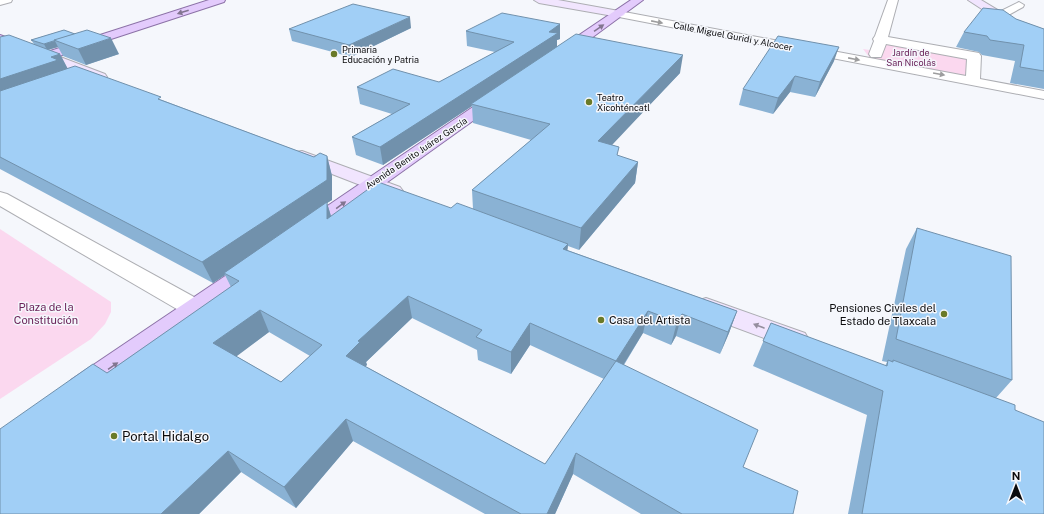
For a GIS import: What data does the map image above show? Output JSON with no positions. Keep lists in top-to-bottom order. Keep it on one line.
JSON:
{"streets":{"main road":["Avenida Benito Juárez García"],"street":["Calle Miguel Guridi y Alcocer"]},"one_way":["Calle Miguel Guridi y Alcocer","Avenida Benito Juárez García"],"parks":["Jardín de San Nicolás","Plaza de la Constitución"],"places":["Primaria Educación y Patria","Teatro Xicohténcatl","Pensiones Civiles del Estado de Tlaxcala","Casa del Artista","Portal Hidalgo"],"north":"top"}
